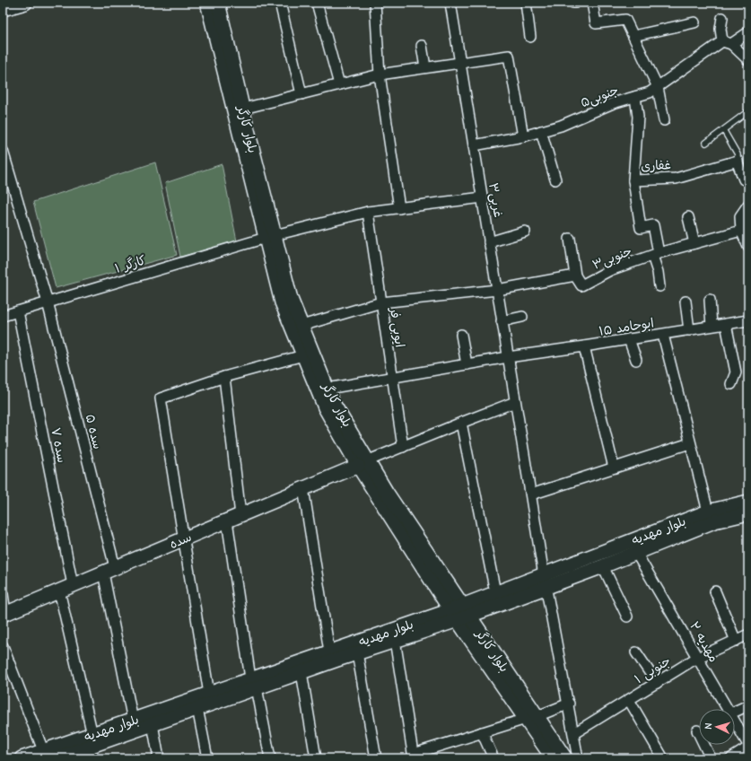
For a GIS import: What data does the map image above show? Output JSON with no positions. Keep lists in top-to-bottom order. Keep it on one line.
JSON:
{"streets":{"main road":["بلوار کارگر","بلوار مهدیه","سده"],"street":["جنوبی۵","غفاری","غربی۳","جنوبی۳","کارگر ۱","ابوحامد ۱۵","ایوبی فر","سده ۵","سده ۷","مهدیه ۲","۱ جنوبی"]},"crossings":[["جنوبی۵","غفاری"],["جنوبی۵","غربی۳"],["بلوار کارگر","کارگر ۱"],["بلوار کارگر","ابوحامد ۱۵"],["بلوار کارگر","بلوار مهدیه"],["بلوار کارگر","سده"],["غربی۳","کارگر ۱"],["غربی۳","ابوحامد ۱۵"],["غربی۳","بلوار مهدیه"],["غربی۳","۱ جنوبی"],["کارگر ۱","ایوبی فر"],["کارگر ۱","سده ۵"],["کارگر ۱","سده ۷"],["ابوحامد ۱۵","ایوبی فر"],["سده ۵","بلوار مهدیه"],["سده ۵","سده"],["سده ۷","سده"],["بلوار مهدیه","مهدیه ۲"],["مهدیه ۲","۱ جنوبی"]],"north":"left"}
